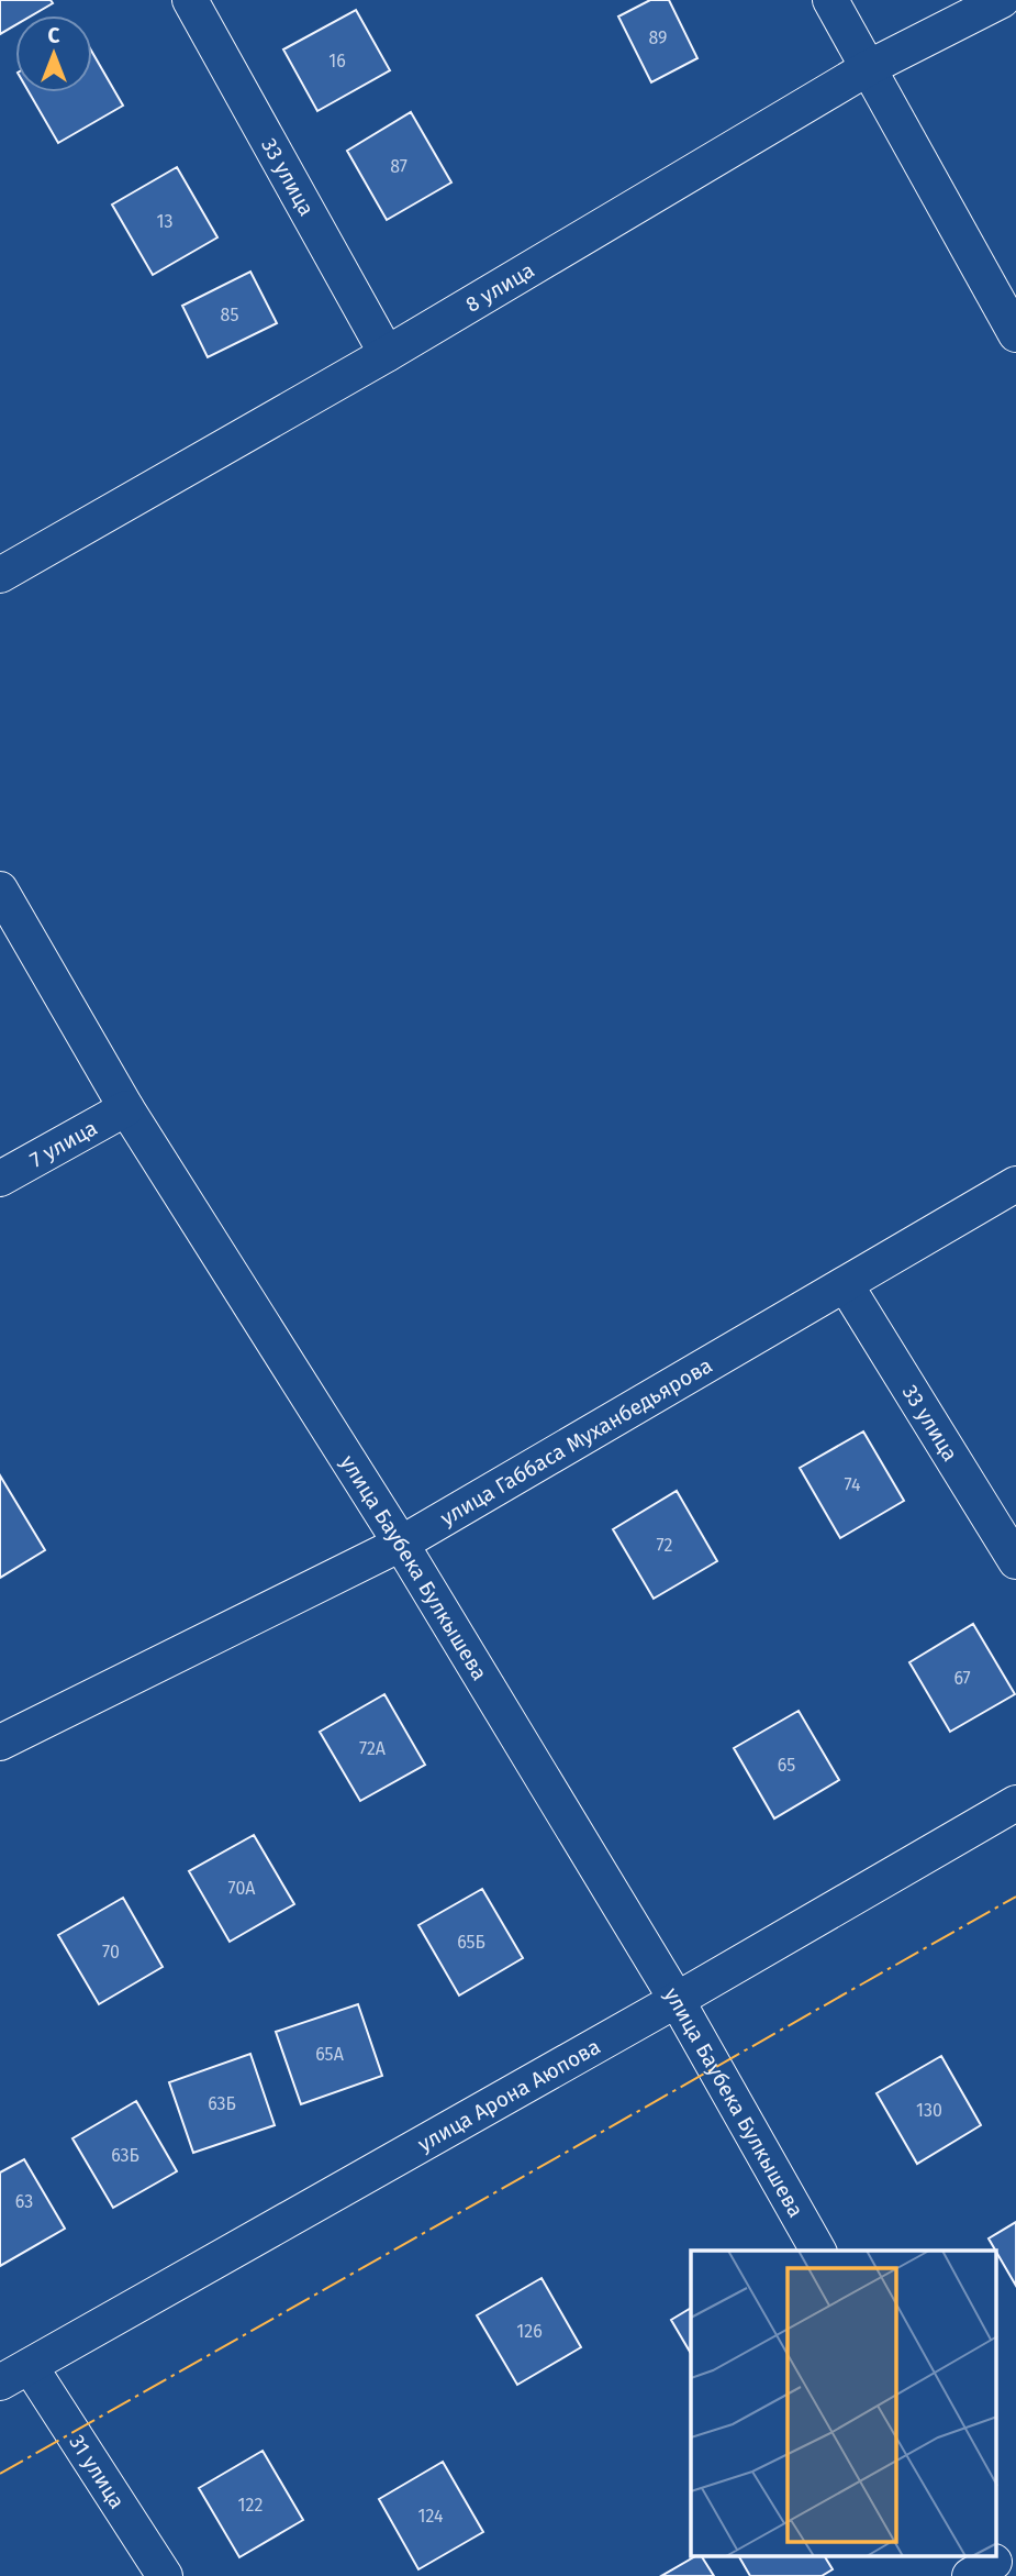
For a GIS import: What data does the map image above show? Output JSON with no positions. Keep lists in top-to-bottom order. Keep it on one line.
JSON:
{"streets":{"street":["33 улица","8 улица","7 улица","улица Габбаса Муханбедьярова","улица Баубека Булкышева","улица Арона Аюпова","31 улица"]},"crossings":[["33 улица","8 улица"],["33 улица","улица Габбаса Муханбедьярова"],["7 улица","улица Баубека Булкышева"],["улица Габбаса Муханбедьярова","улица Баубека Булкышева"],["улица Баубека Булкышева","улица Арона Аюпова"],["улица Арона Аюпова","31 улица"]],"house_numbers":["89","16","87","13","85","74","72","67","72А","65","70А","65Б","70","65А","63Б","130","63Б","63","126","122","124"],"north":"top"}
